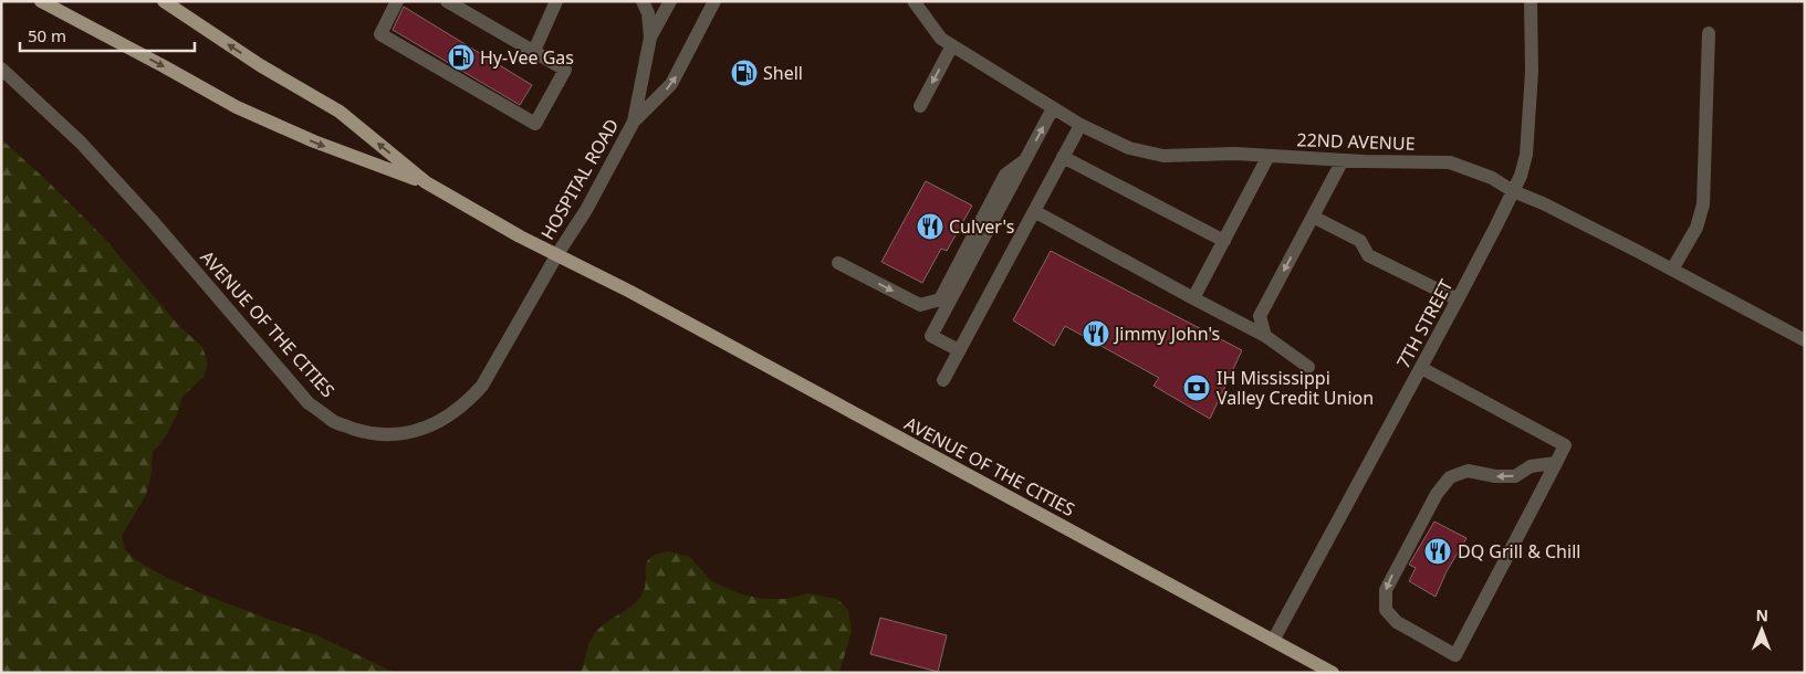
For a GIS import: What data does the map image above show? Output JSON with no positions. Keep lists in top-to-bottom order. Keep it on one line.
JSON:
{"streets":{"main road":["AVENUE OF THE CITIES"],"street":["22ND AVENUE","HOSPITAL ROAD","7TH STREET"]},"crossings":[["22ND AVENUE","7TH STREET"],["HOSPITAL ROAD","AVENUE OF THE CITIES"],["AVENUE OF THE CITIES","7TH STREET"]],"places":{"fuel station":["Hy-Vee Gas","Shell"],"restaurant":["Culver's","Jimmy John's","DQ Grill & Chill"],"bank":["IH Mississippi Valley Credit Union"]},"scale_bar":"50 m","north":"top"}
